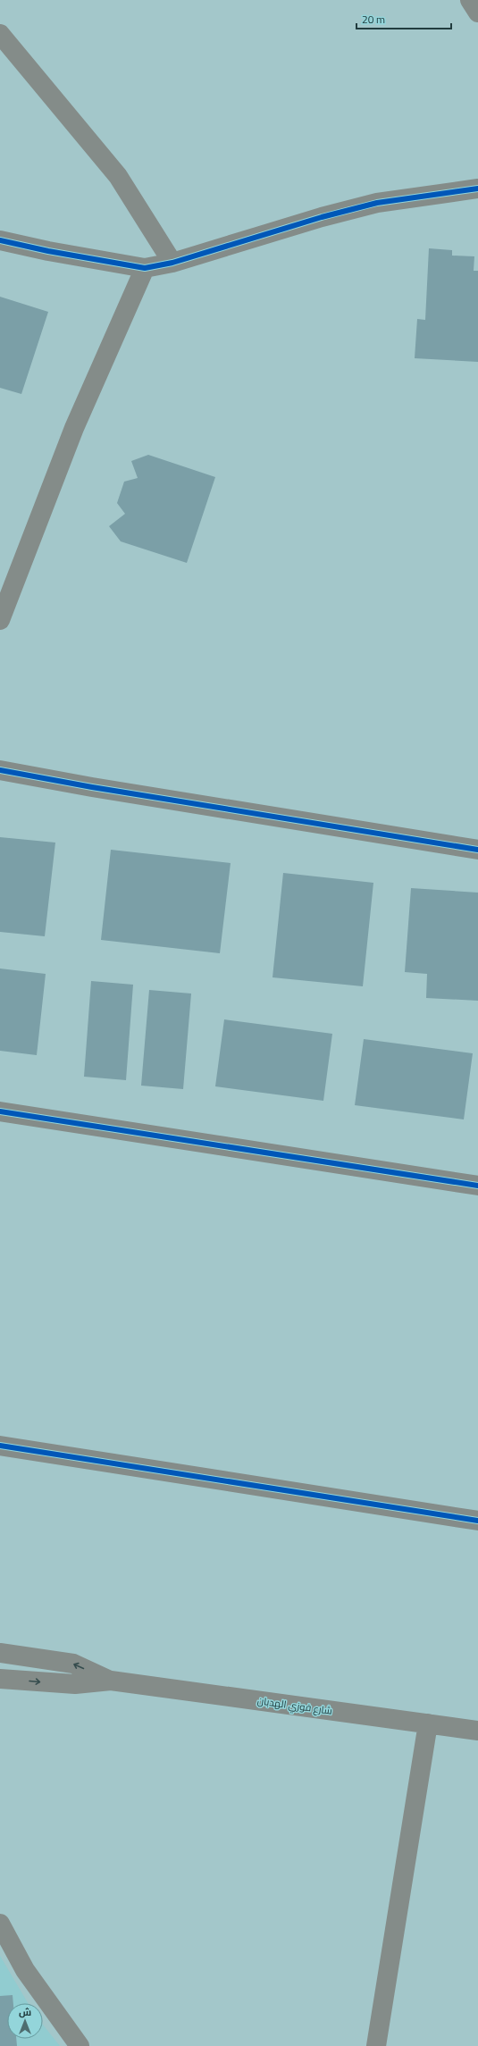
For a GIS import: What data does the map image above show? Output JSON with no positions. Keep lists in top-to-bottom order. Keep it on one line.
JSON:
{"streets":{"street":["شارع فوزي الهدبان"]},"scale_bar":"20 m","north":"top"}
